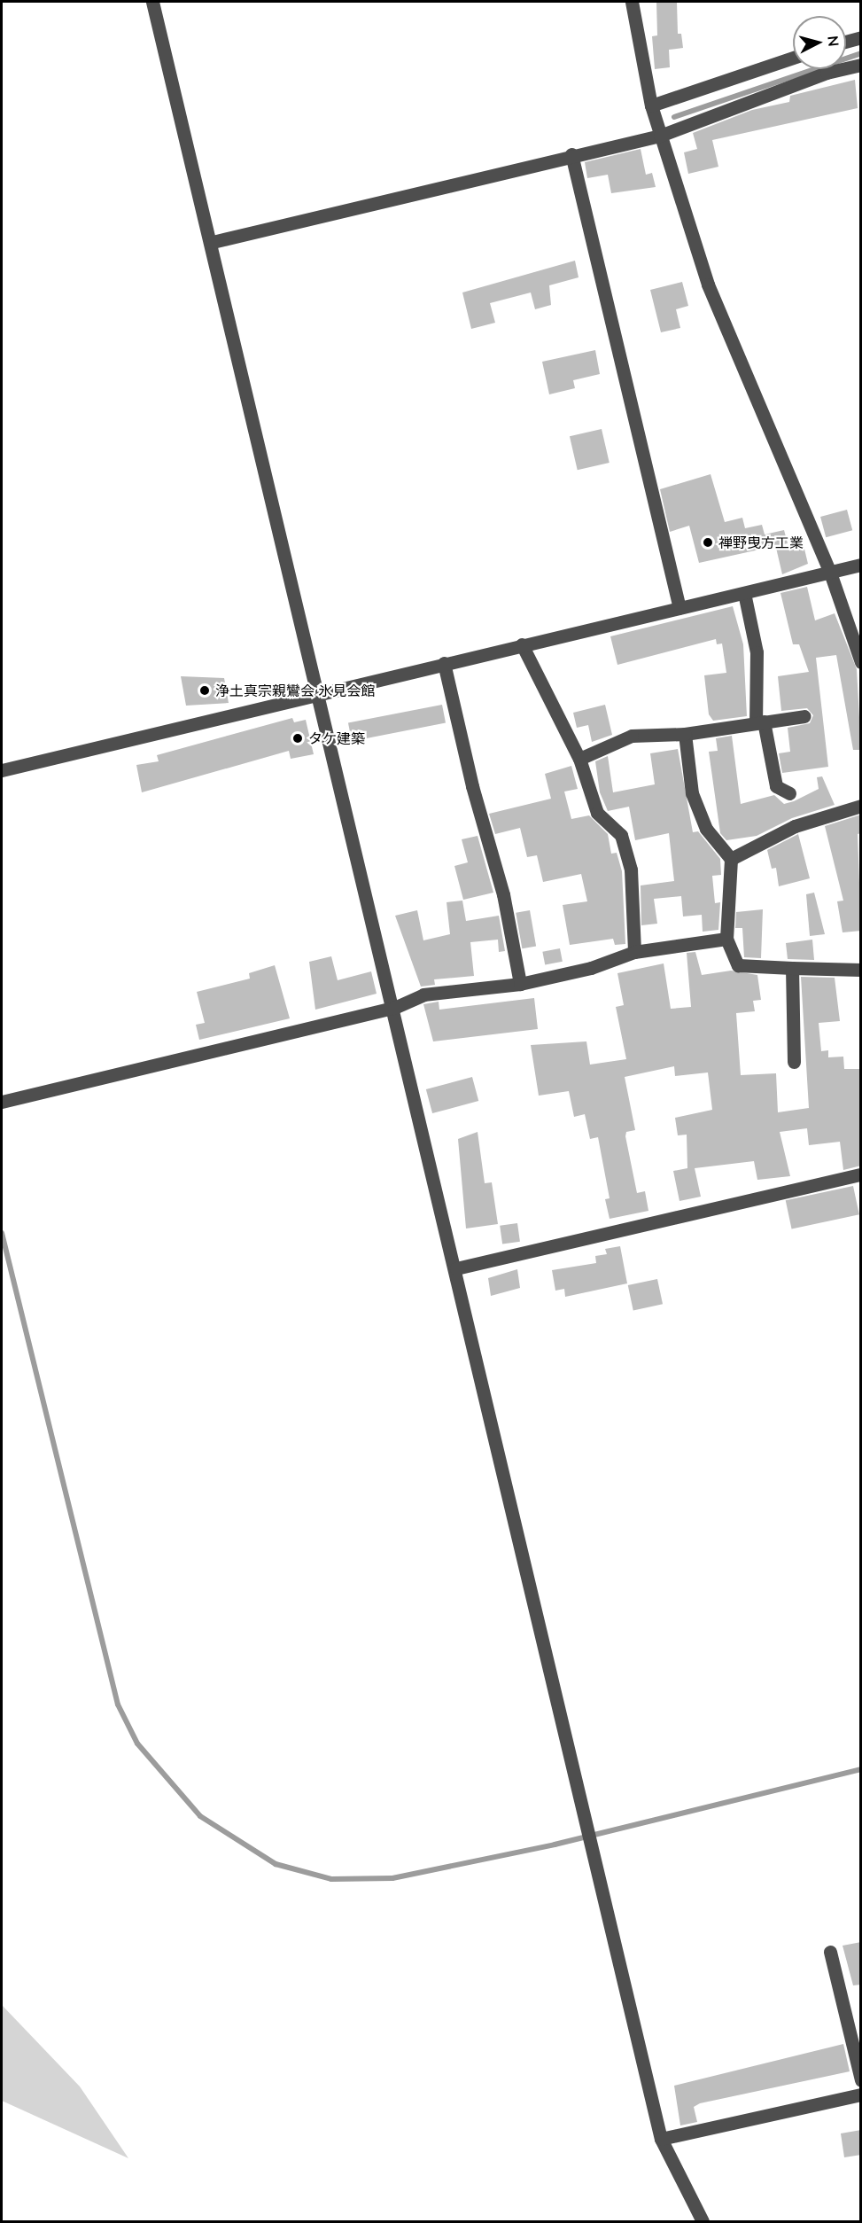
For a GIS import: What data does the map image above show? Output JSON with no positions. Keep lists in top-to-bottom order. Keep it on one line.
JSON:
{"places":["禅野曳方工業","浄土真宗親鸞会 氷見会館","タケ建築"],"north":"right"}
